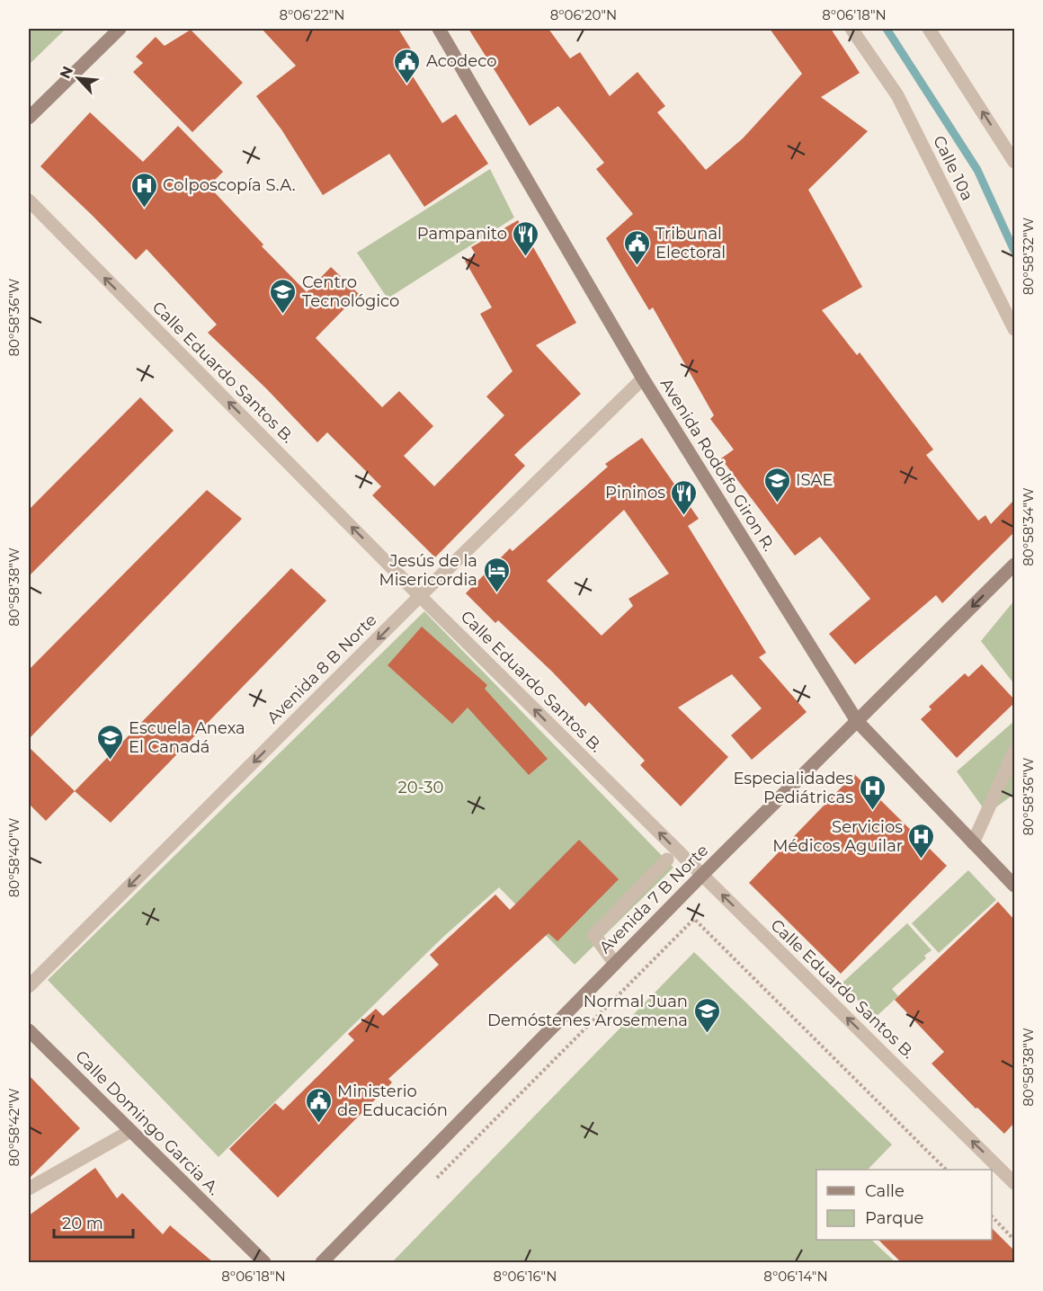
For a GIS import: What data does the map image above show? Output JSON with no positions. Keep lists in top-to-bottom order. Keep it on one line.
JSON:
{"streets":{"main road":["Avenida Rodolfo Giron R.","Avenida 7 B Norte","Calle Domingo Garcia A."],"street":["Calle 10a","Calle Eduardo Santos B.","Avenida 8 B Norte"]},"crossings":[["Calle Eduardo Santos B.","Avenida 8 B Norte"],["Calle Eduardo Santos B.","Avenida 7 B Norte"],["Avenida Rodolfo Giron R.","Avenida 8 B Norte"],["Avenida Rodolfo Giron R.","Avenida 7 B Norte"]],"one_way":["Calle Eduardo Santos B.","Avenida 8 B Norte"],"parks":["20-30"],"places":{"public building":["Acodeco","Tribunal Electoral","Ministerio de Educación"],"hospital":["Colposcopía S.A.","Especialidades Pediátricas","Servicios Médicos Aguilar"],"restaurant":["Pampanito","Pininos"],"school or university":["Centro Tecnológico","ISAE","Escuela Anexa El Canadá","Normal Juan Demóstenes Arosemena"],"hotel":["Jesús de la Misericordia"]},"legend":["Calle","Parque"],"scale_bar":"20 m","north":"top left","coordinates":["8°06'22\"N","8°06'20\"N","8°06'18\"N","80°58'32\"W","80°58'36\"W","80°58'34\"W","80°58'38\"W","80°58'40\"W","80°58'42\"W","8°06'16\"N","8°06'14\"N"]}
